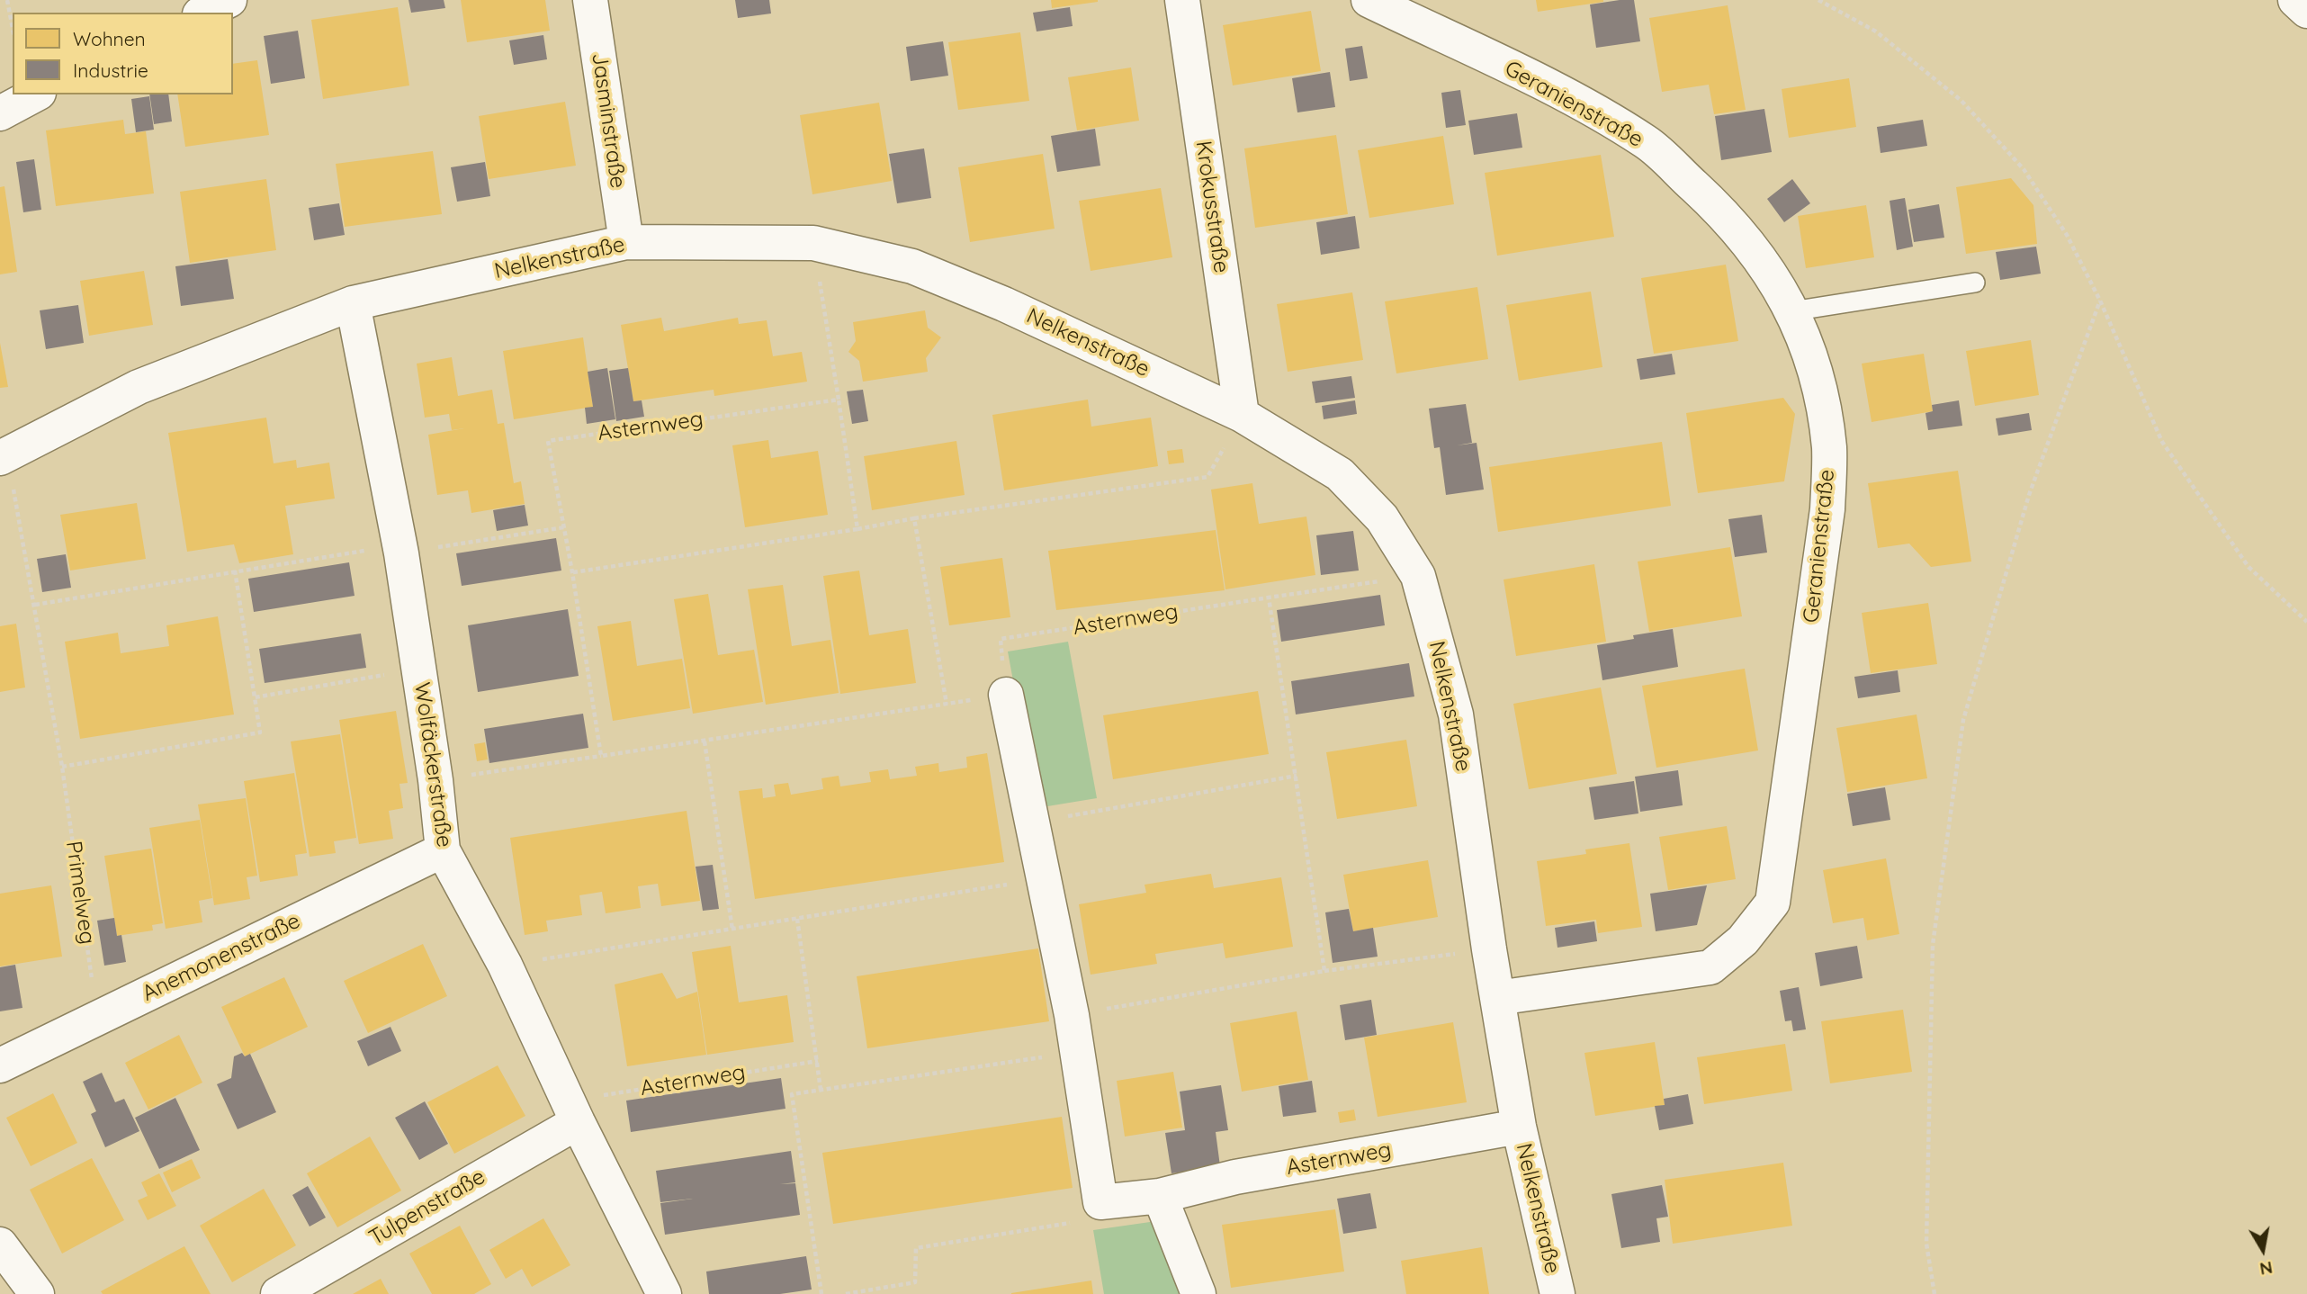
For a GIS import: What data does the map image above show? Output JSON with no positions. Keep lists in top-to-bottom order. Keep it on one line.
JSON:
{"streets":{"street":["Geranienstraße","Jasminstraße","Krokusstraße","Nelkenstraße","Asternweg","Wolfäckerstraße","Anemonenstraße","Tulpenstraße"],"path":["Primelweg"]},"crossings":[["Geranienstraße","Nelkenstraße"],["Jasminstraße","Nelkenstraße"],["Krokusstraße","Nelkenstraße"],["Nelkenstraße","Asternweg"],["Nelkenstraße","Wolfäckerstraße"],["Nelkenstraße","Primelweg"],["Asternweg","Wolfäckerstraße"],["Asternweg","Tulpenstraße"],["Wolfäckerstraße","Anemonenstraße"],["Wolfäckerstraße","Tulpenstraße"],["Primelweg","Anemonenstraße"]],"legend":["Wohnen","Industrie"],"north":"bottom"}
